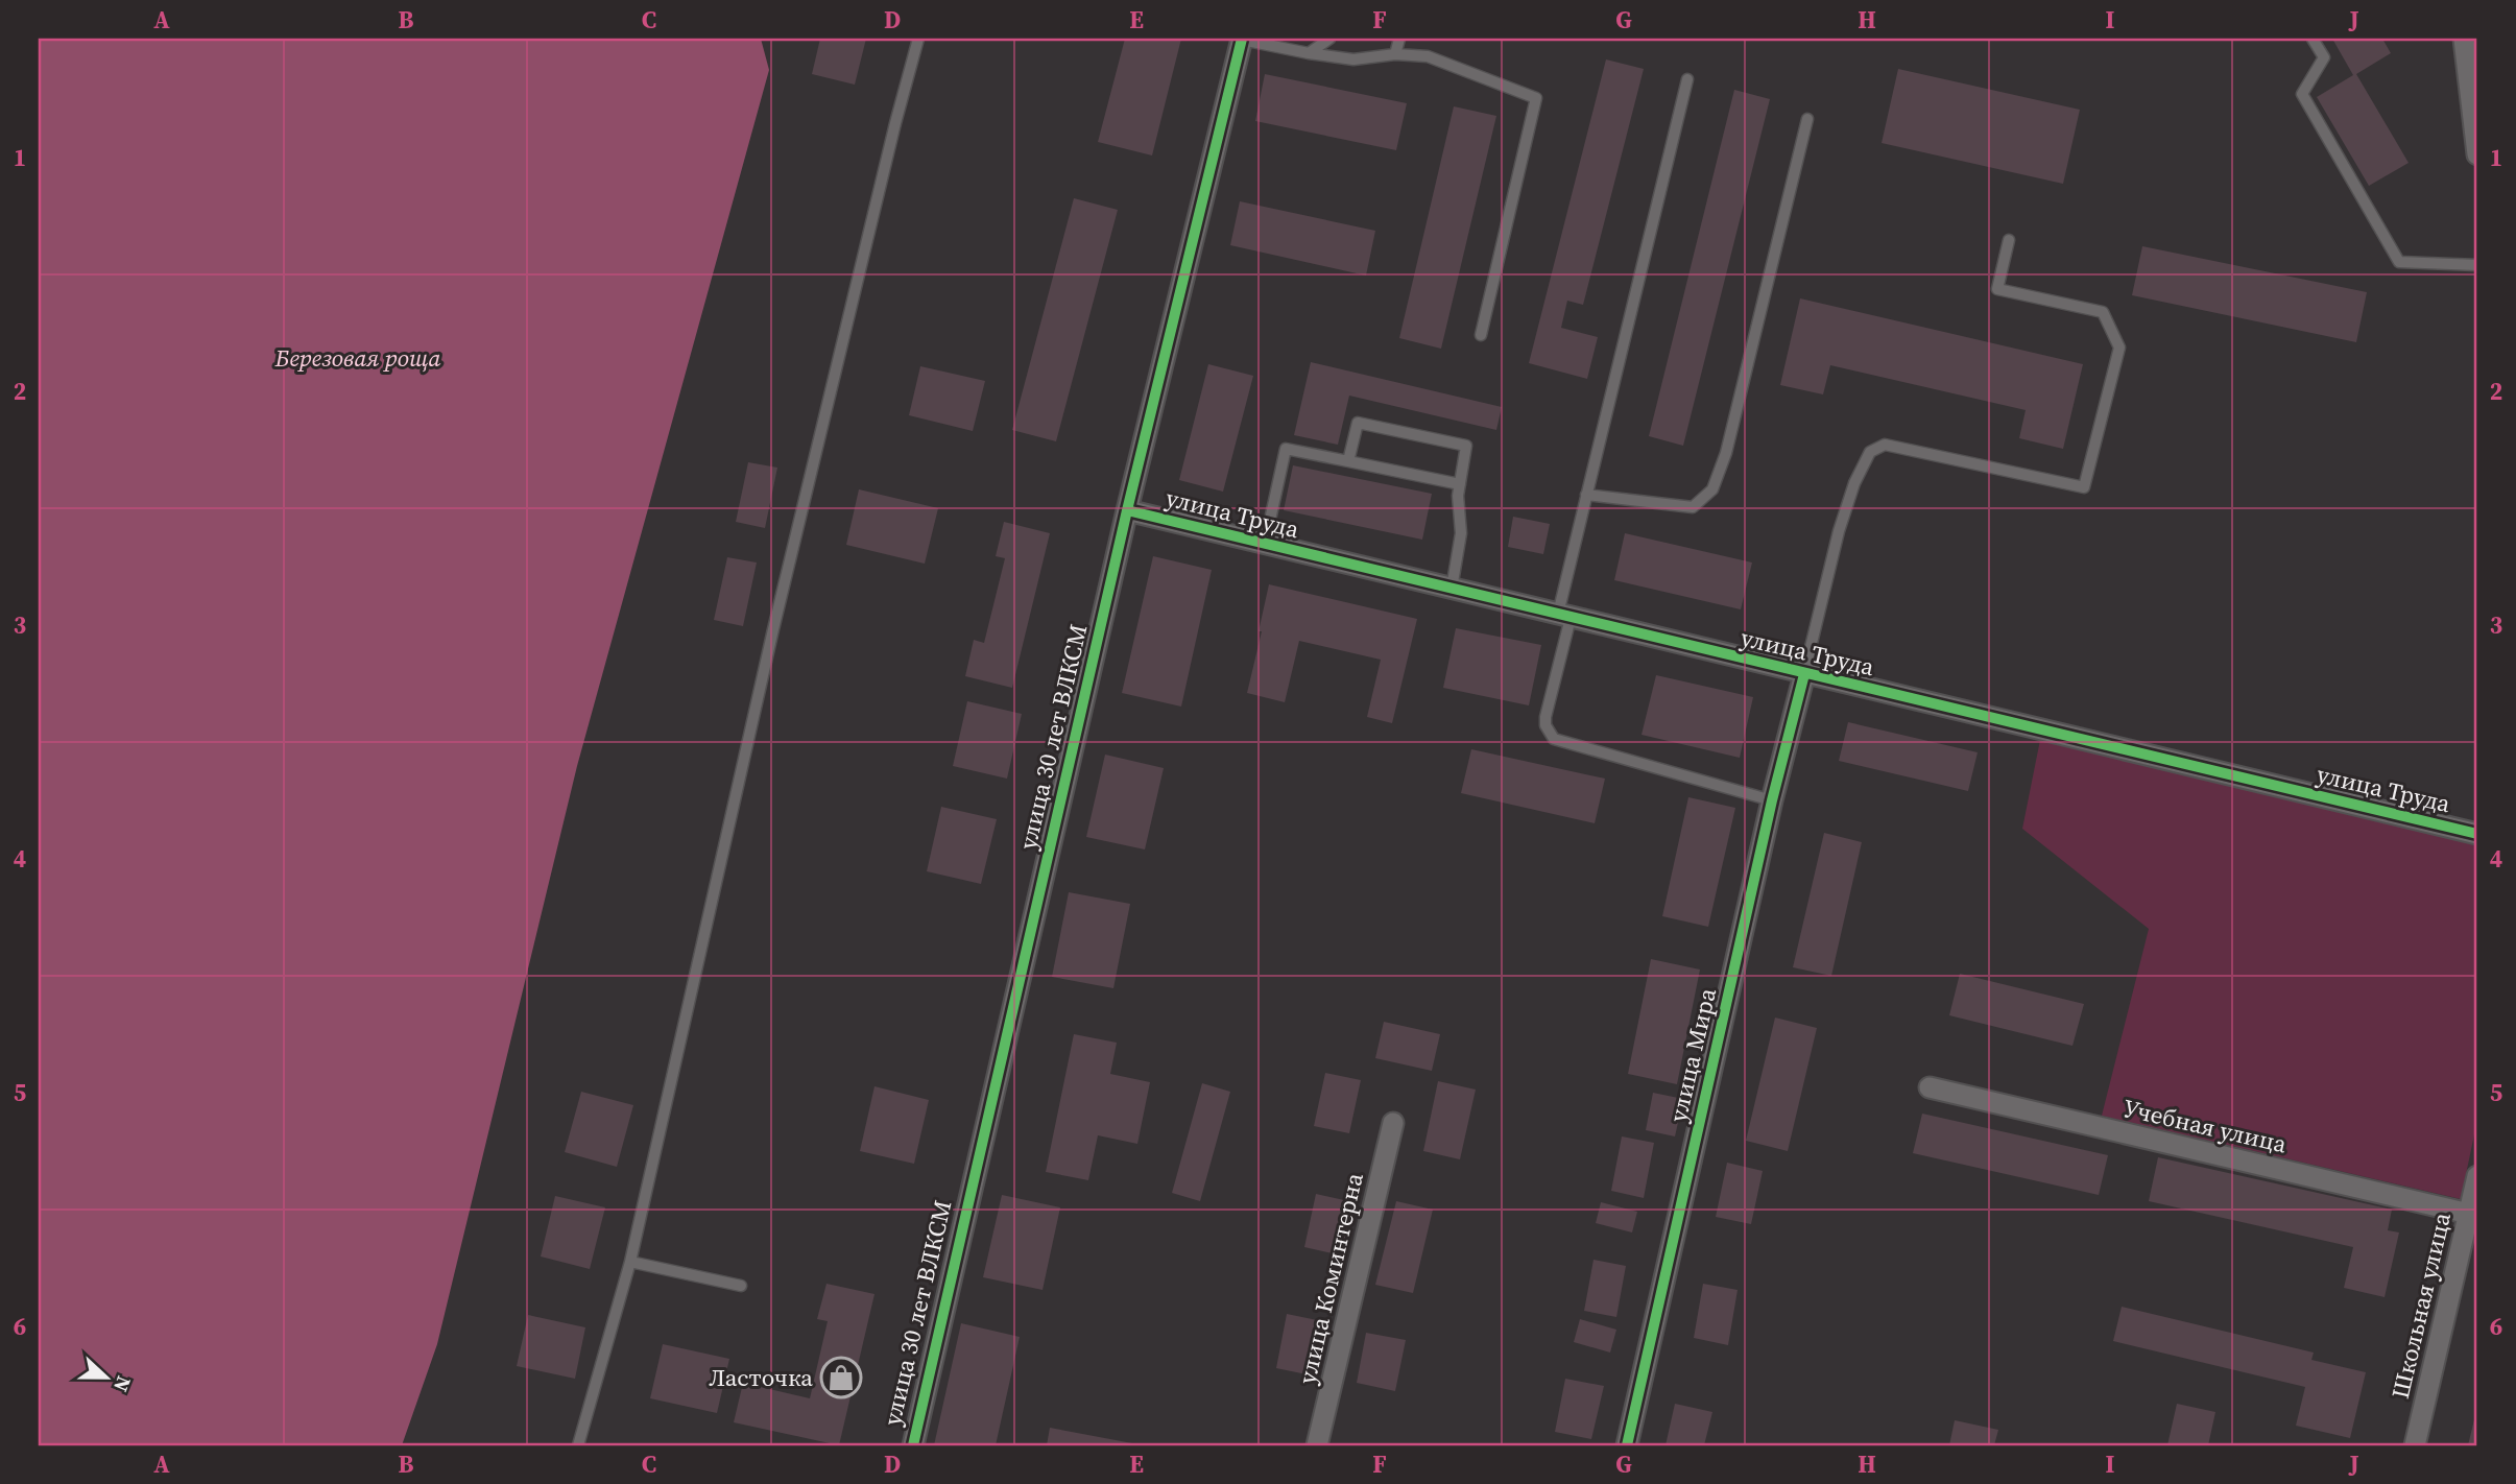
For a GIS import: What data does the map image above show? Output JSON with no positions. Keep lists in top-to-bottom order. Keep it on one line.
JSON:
{"streets":{"street":["улица Труда","улица 30 лет ВЛКСМ","улица Мира","Учебная улица","улица Коминтерна","Школьная улица"]},"crossings":[["улица Труда","улица 30 лет ВЛКСМ"],["улица Труда","улица Мира"],["Учебная улица","Школьная улица"]],"parks":["Березовая роща"],"places":{"shop":["Ласточка"]},"north":"right","grid":{"columns":["A","B","C","D","E","F","G","H","I","J"],"rows":["1","2","3","4","5","6"]}}
